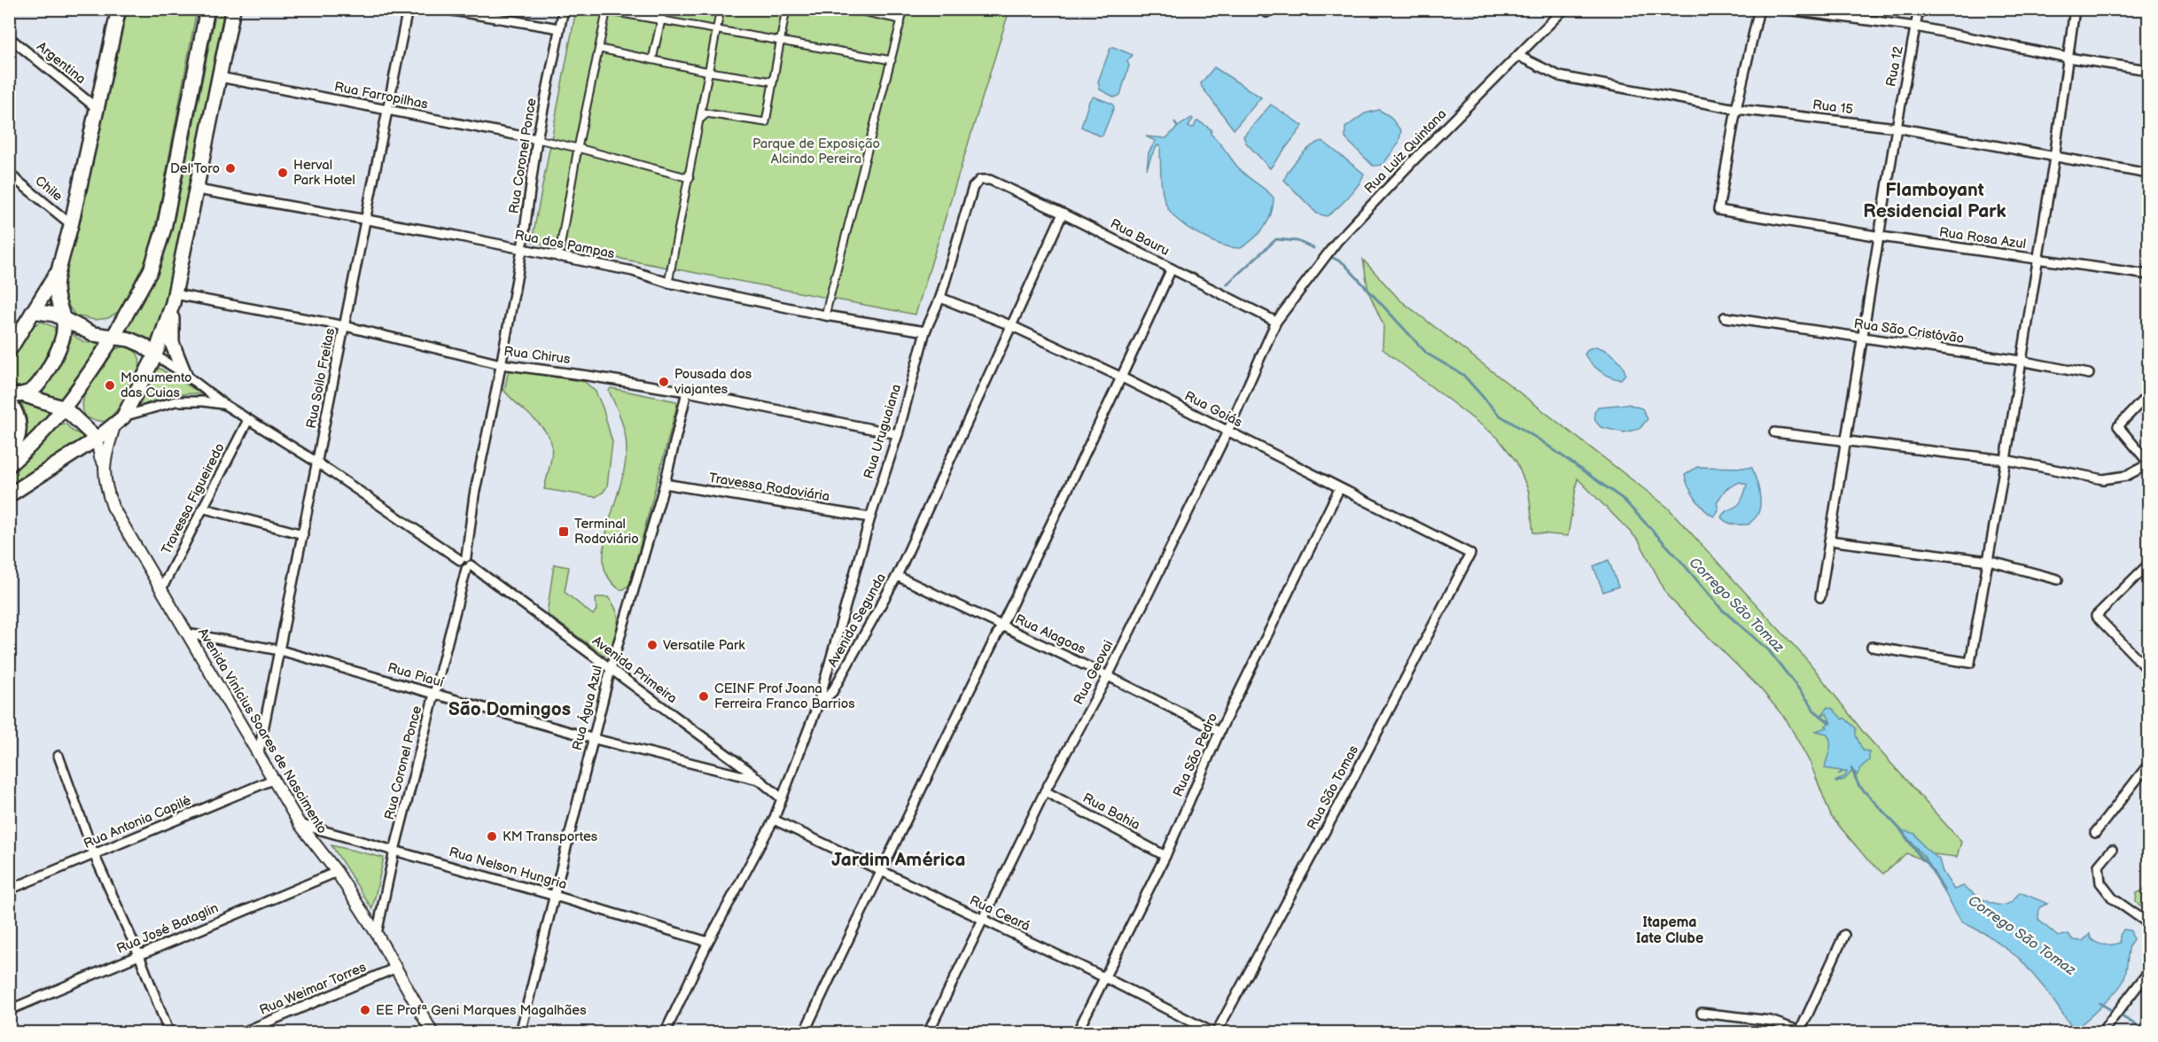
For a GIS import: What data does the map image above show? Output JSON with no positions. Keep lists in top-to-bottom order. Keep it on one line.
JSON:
{"streets":{"street":["Argentina","Rua 12","Rua Farropilhas","Rua 15","Rua Luiz Quintana","Rua Coronel Ponce","Chile","Rua Bauru","Rua Rosa Azul","Rua dos Pampas","Rua São Cristóvão","Rua Chirus","Rua Soilo Freitas","Rua Goiás","Rua Uruguaiana","Travessa Rodoviária","Travessa Figueiredo","Avenida Segunda","Rua Alagoas","Avenida Primeira","Rua Geovai","Rua Piauí","Rua Água Azul","Avenida Vinícius Soares de Nascimento","Rua São Pedro","Rua São Tomas","Rua Bahia","Rua Antonia Capilé","Rua Nelson Hungria","Rua Ceará","Rua José Bataglin","Rua Weimar Torres"]},"crossings":[["Rua 12","Rua 15"],["Rua 12","Rua Rosa Azul"],["Rua 12","Rua São Cristóvão"],["Rua Farropilhas","Rua Coronel Ponce"],["Rua Farropilhas","Rua Soilo Freitas"],["Rua 15","Rua Luiz Quintana"],["Rua 15","Rua Rosa Azul"],["Rua Luiz Quintana","Rua Bauru"],["Rua Luiz Quintana","Rua Geovai"],["Rua Coronel Ponce","Rua dos Pampas"],["Rua Coronel Ponce","Rua Chirus"],["Rua Coronel Ponce","Avenida Primeira"],["Rua Coronel Ponce","Rua Piauí"],["Rua Coronel Ponce","Avenida Vinícius Soares de Nascimento"],["Rua Coronel Ponce","Rua Nelson Hungria"],["Rua Bauru","Rua Uruguaiana"],["Rua Bauru","Avenida Segunda"],["Rua Bauru","Rua Geovai"],["Rua dos Pampas","Rua Soilo Freitas"],["Rua dos Pampas","Rua Uruguaiana"],["Rua Chirus","Rua Soilo Freitas"],["Rua Chirus","Rua Uruguaiana"],["Rua Chirus","Rua Água Azul"],["Rua Soilo Freitas","Avenida Primeira"],["Rua Soilo Freitas","Rua Piauí"],["Rua Soilo Freitas","Avenida Vinícius Soares de Nascimento"],["Rua Goiás","Rua Uruguaiana"],["Rua Goiás","Avenida Segunda"],["Rua Goiás","Rua Geovai"],["Rua Goiás","Rua São Pedro"],["Rua Goiás","Rua São Tomas"],["Rua Uruguaiana","Travessa Rodoviária"],["Rua Uruguaiana","Avenida Segunda"],["Travessa Rodoviária","Rua Água Azul"],["Travessa Figueiredo","Avenida Primeira"],["Travessa Figueiredo","Avenida Vinícius Soares de Nascimento"],["Avenida Segunda","Rua Alagoas"],["Avenida Segunda","Avenida Primeira"],["Avenida Segunda","Rua Nelson Hungria"],["Avenida Segunda","Rua Ceará"],["Rua Alagoas","Rua Geovai"],["Rua Alagoas","Rua São Pedro"],["Avenida Primeira","Rua Piauí"],["Avenida Primeira","Rua Água Azul"],["Rua Geovai","Rua Bahia"],["Rua Geovai","Rua Ceará"],["Rua Piauí","Rua Água Azul"],["Rua Piauí","Avenida Vinícius Soares de Nascimento"],["Rua Água Azul","Rua Nelson Hungria"],["Avenida Vinícius Soares de Nascimento","Rua Antonia Capilé"],["Avenida Vinícius Soares de Nascimento","Rua Nelson Hungria"],["Avenida Vinícius Soares de Nascimento","Rua José Bataglin"],["Avenida Vinícius Soares de Nascimento","Rua Weimar Torres"],["Rua São Pedro","Rua Bahia"],["Rua São Pedro","Rua Ceará"],["Rua São Tomas","Rua Ceará"]],"districts":["Flamboyant Residencial Park","São Domingos","Jardim América","Itapema Iate Clube"],"water":["Corrego São Tomaz"],"parks":["Parque de Exposição Alcindo Pereira"],"places":{"other":["Del'Toro","Herval Park Hotel","Pousada dos viajantes","Monumento das Cuias","Versatile Park","CEINF Prof Joana Ferreira Franco Barrios","KM Transportes","EE Profª Geni Marques Magalhães"],"transit":["Terminal Rodoviário"]}}
